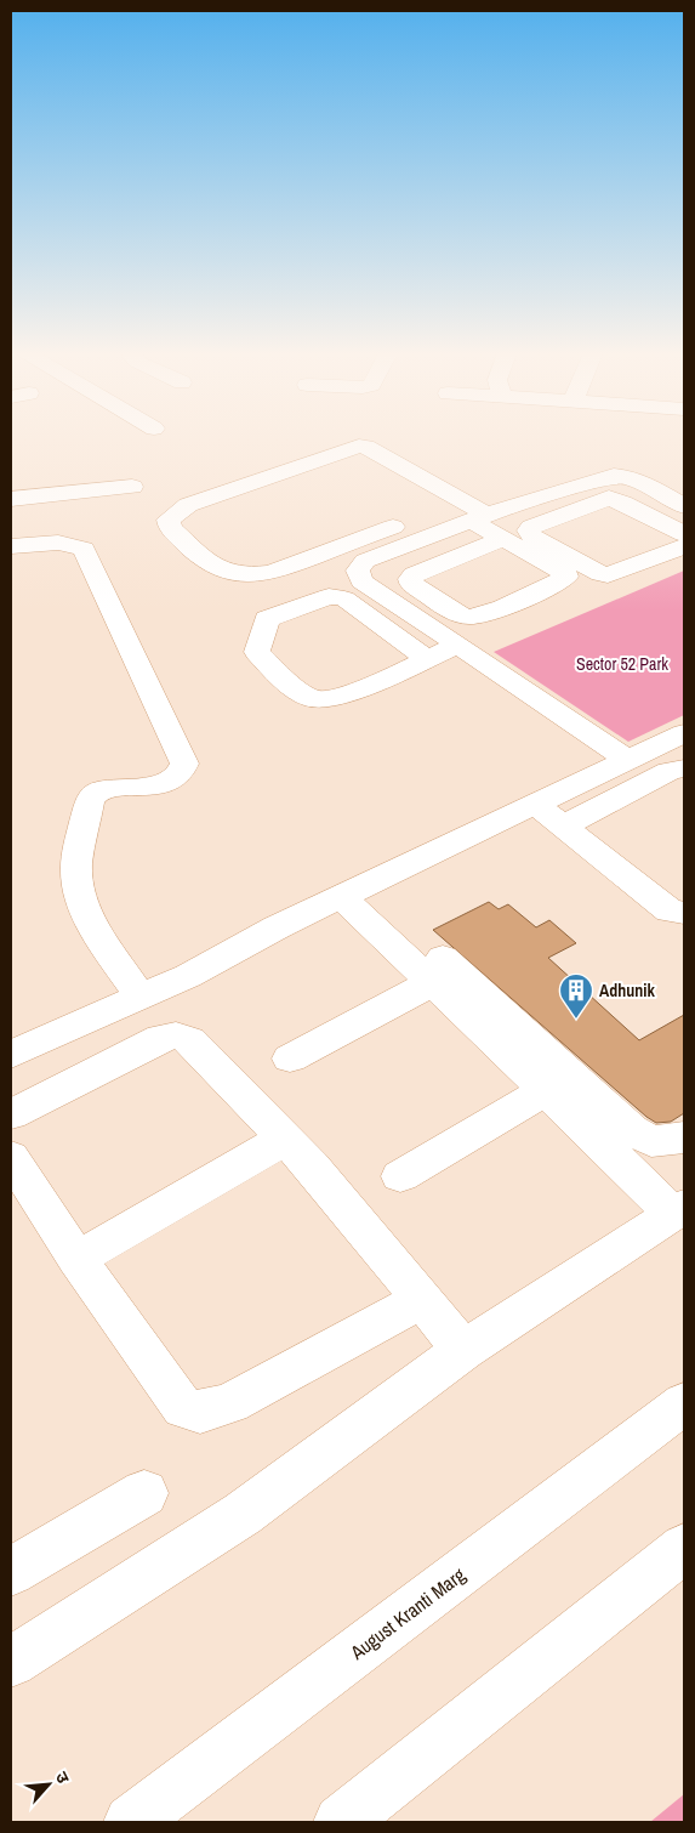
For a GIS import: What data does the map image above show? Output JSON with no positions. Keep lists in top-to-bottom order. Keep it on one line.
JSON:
{"streets":{"street":["August Kranti Marg"]},"parks":["Sector 52 Park"],"places":{"building":["Adhunik"]},"north":"top right"}
